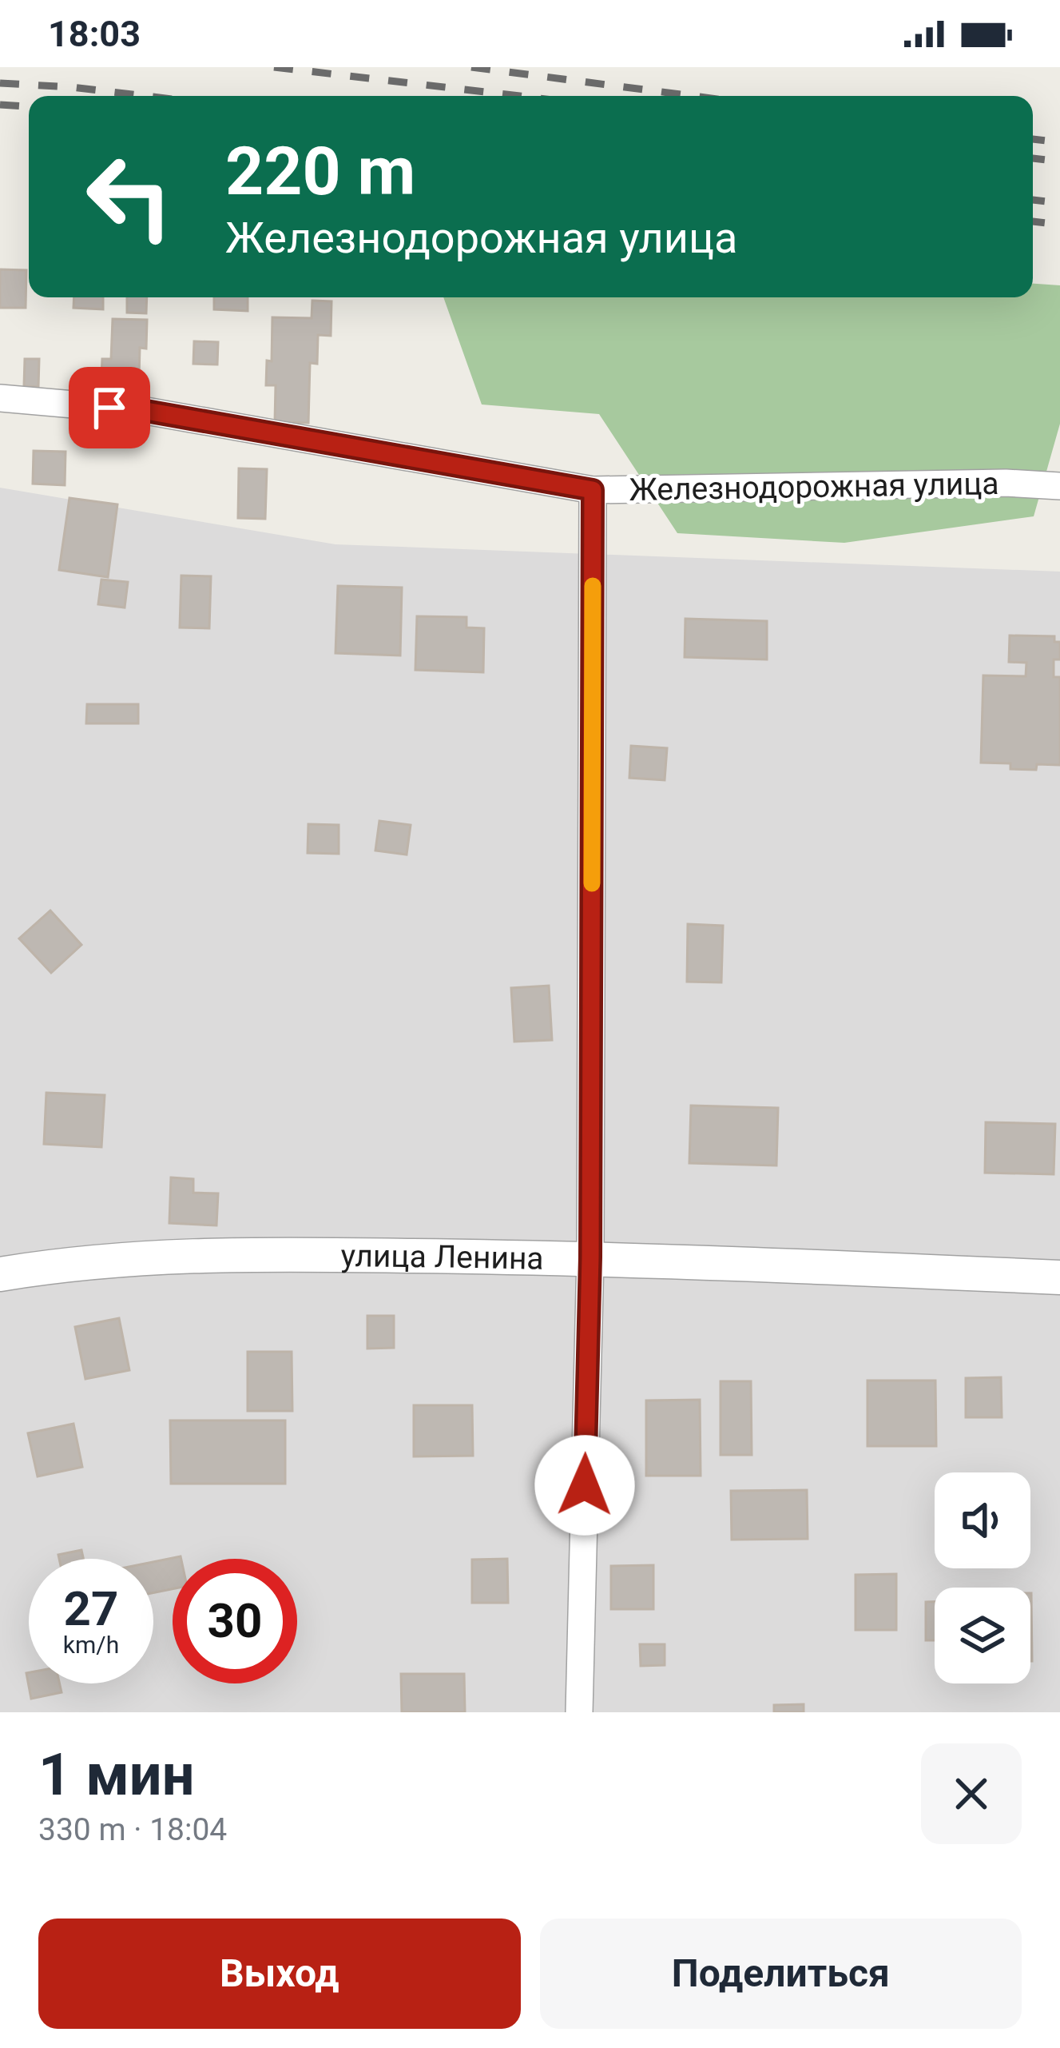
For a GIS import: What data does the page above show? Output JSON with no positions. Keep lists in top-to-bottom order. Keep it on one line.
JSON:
{"streets":{"street":["Железнодорожная улица","улица Ленина"]},"page":{"status":"18:03","turn":["220 m","Железнодорожная улица"],"speed":"27 km/h","limit":"30","heading":["1 мин","330 m · 18:04"],"buttons":["Выход","Поделиться"]}}
